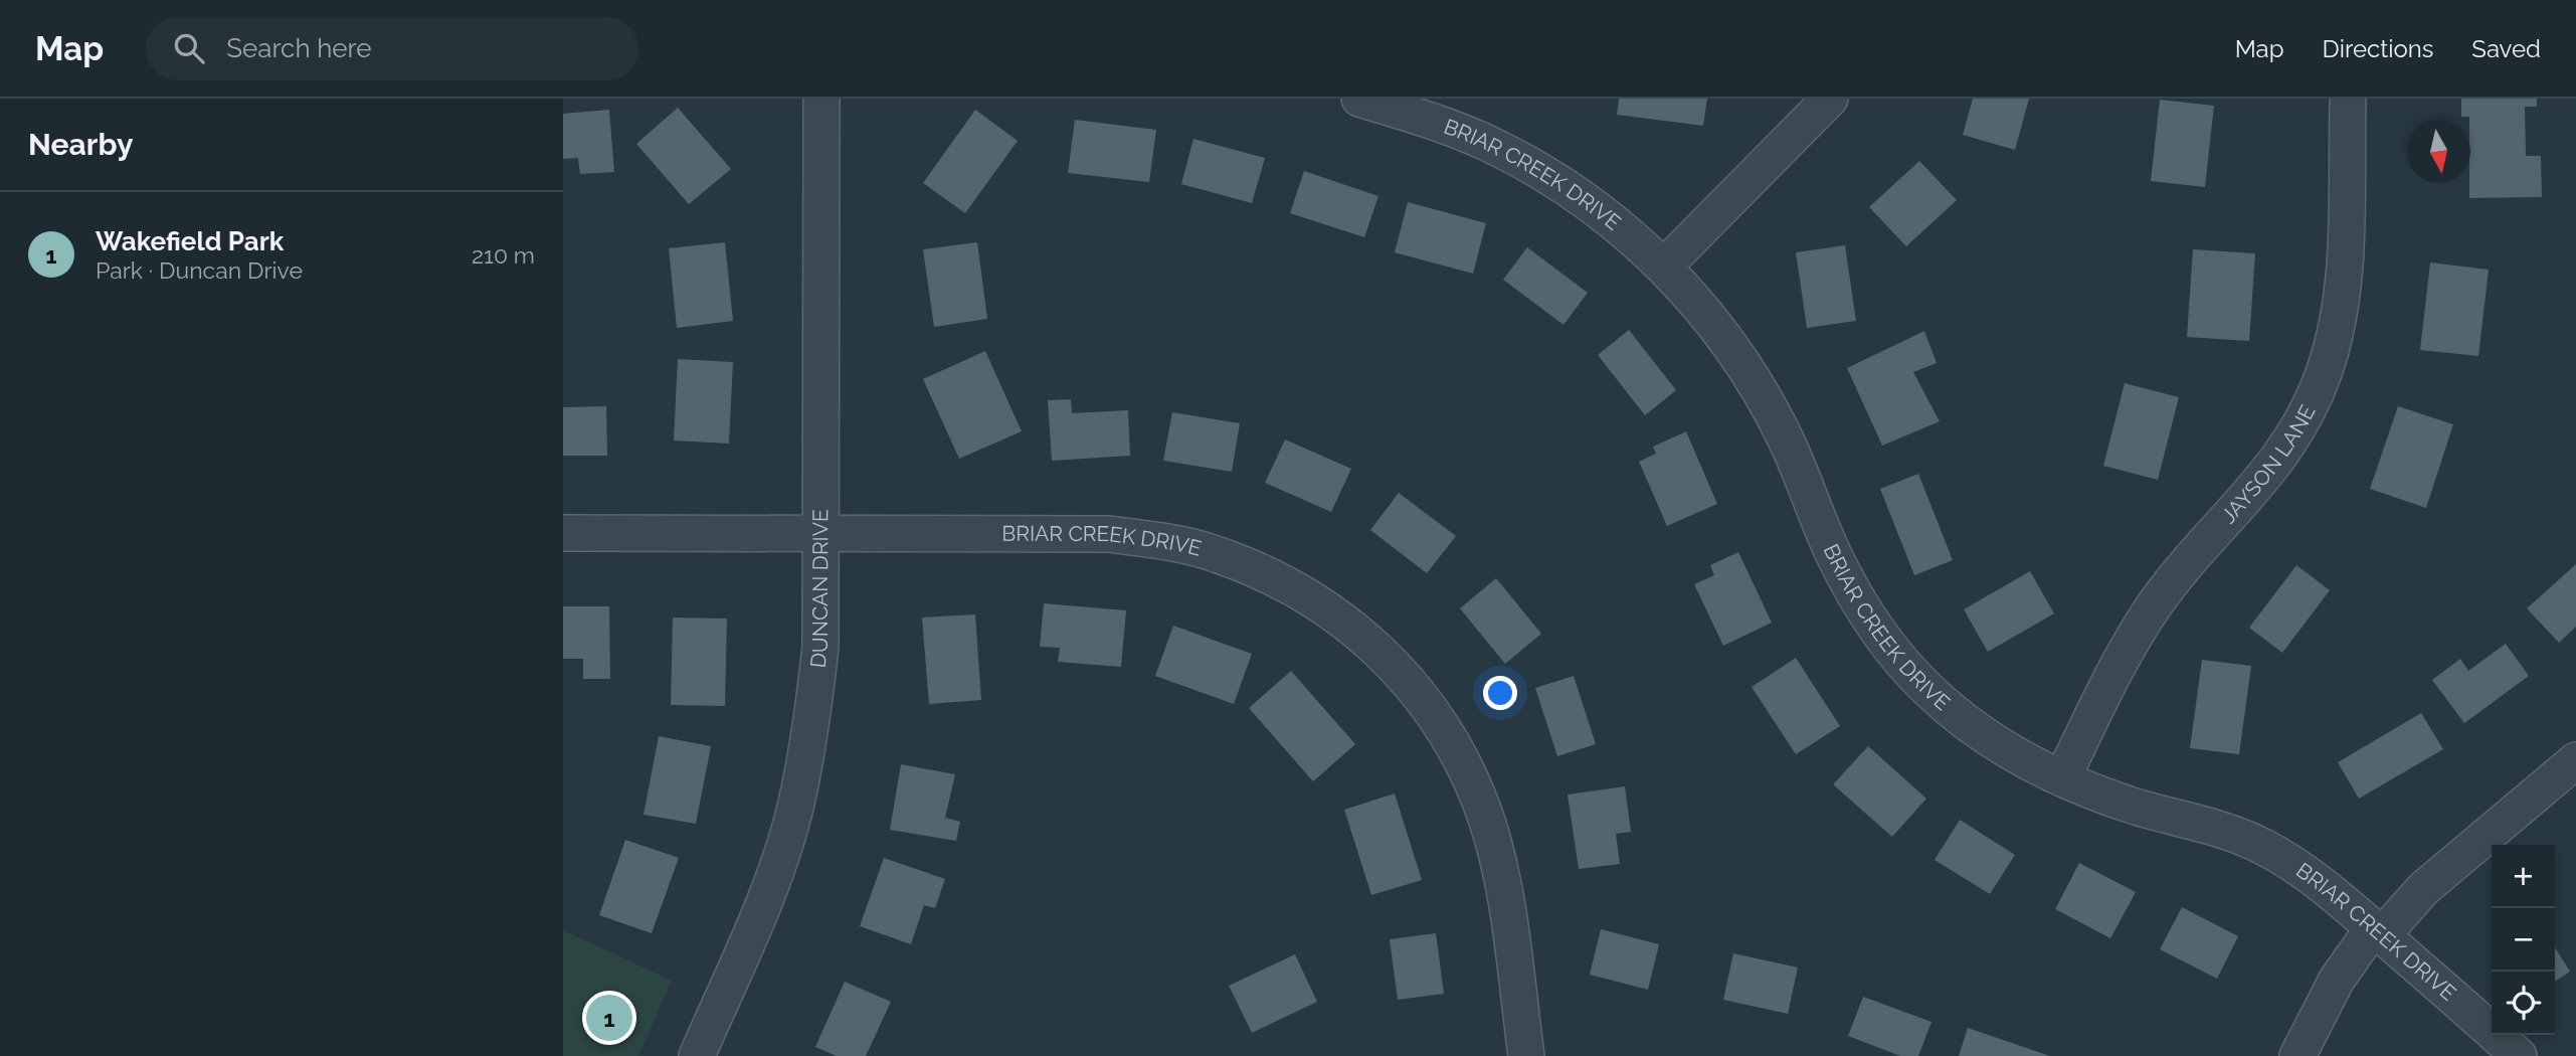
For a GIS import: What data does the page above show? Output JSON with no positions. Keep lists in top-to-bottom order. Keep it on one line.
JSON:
{"streets":{"street":["BRIAR CREEK DRIVE","JAYSON LANE","DUNCAN DRIVE"]},"crossings":[["BRIAR CREEK DRIVE","JAYSON LANE"],["BRIAR CREEK DRIVE","DUNCAN DRIVE"]],"north":"bottom","page":{"header":"Map","search":"Search here","nav":["Map","Directions","Saved"],"heading":"Nearby","list":[{"mark":"1","name":"Wakefield Park","note":"Park · Duncan Drive","value":"210 m"}],"map_buttons":["+","−"],"pins":"1"}}
